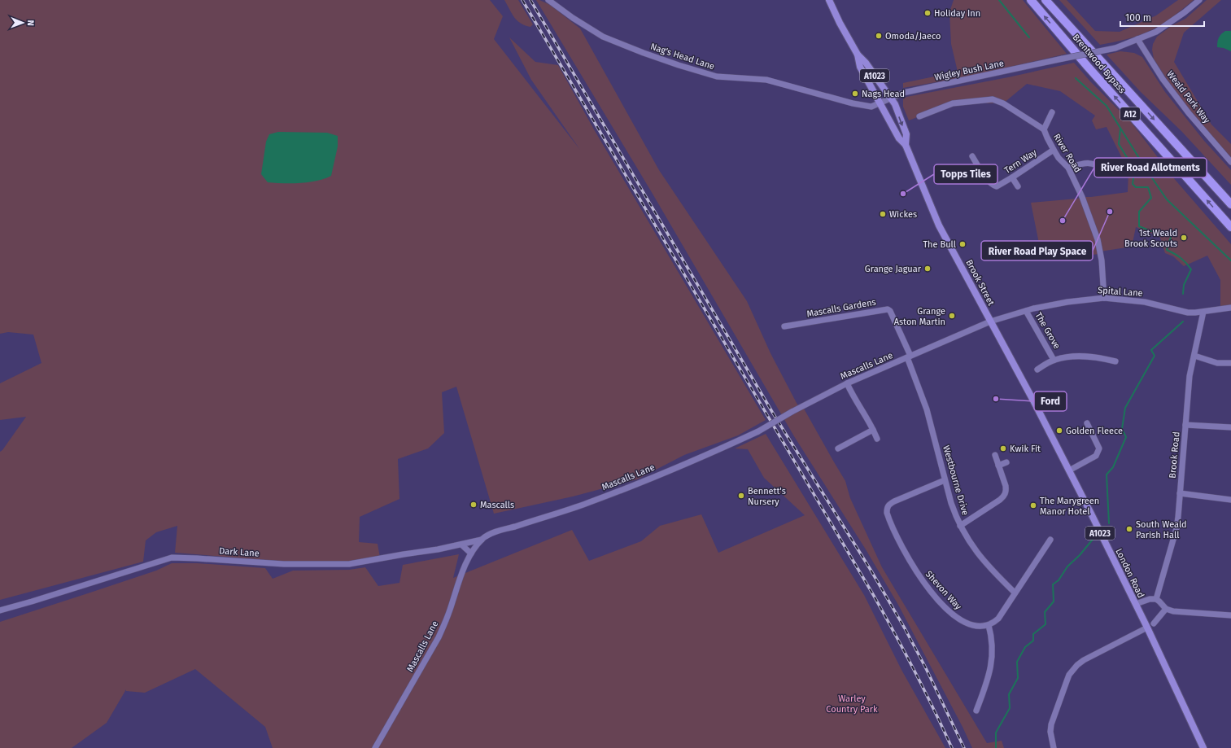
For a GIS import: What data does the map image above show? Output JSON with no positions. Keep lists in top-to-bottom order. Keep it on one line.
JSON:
{"streets":{"highway":["Brentwood Bypass","A12"],"main road":["A1023","Brook Street","London Road"],"street":["Nag's Head Lane","Wigley Bush Lane","Weald Park Way","River Road","Tern Way","Spital Lane","Mascalls Gardens","The Grove","Mascalls Lane","Brook Road","Westbourne Drive","Dark Lane","Shevon Way"]},"crossings":[["Nag's Head Lane","Wigley Bush Lane"],["Nag's Head Lane","Brook Street"],["Wigley Bush Lane","Weald Park Way"],["Wigley Bush Lane","Brook Street"],["River Road","Tern Way"],["River Road","Spital Lane"],["Brook Street","Spital Lane"],["Brook Street","Mascalls Lane"],["Brook Street","London Road"],["Spital Lane","The Grove"],["Spital Lane","Mascalls Lane"],["Spital Lane","Brook Road"],["Spital Lane","London Road"],["Mascalls Gardens","Mascalls Lane"],["Mascalls Gardens","Westbourne Drive"],["Mascalls Lane","Westbourne Drive"],["Mascalls Lane","Dark Lane"],["Mascalls Lane","London Road"],["Westbourne Drive","Shevon Way"]],"parks":["Warley Country Park"],"places":["Holiday Inn","Omoda/Jaeco","Nags Head","Topps Tiles","River Road Play Space","Wickes","River Road Allotments","1st Weald Brook Scouts","The Bull","Grange Jaguar","Grange Aston Martin","Ford","Golden Fleece","Kwik Fit","Bennett's Nursery","Mascalls","The Marygreen Manor Hotel","South Weald Parish Hall"],"scale_bar":"100 m","north":"right"}
